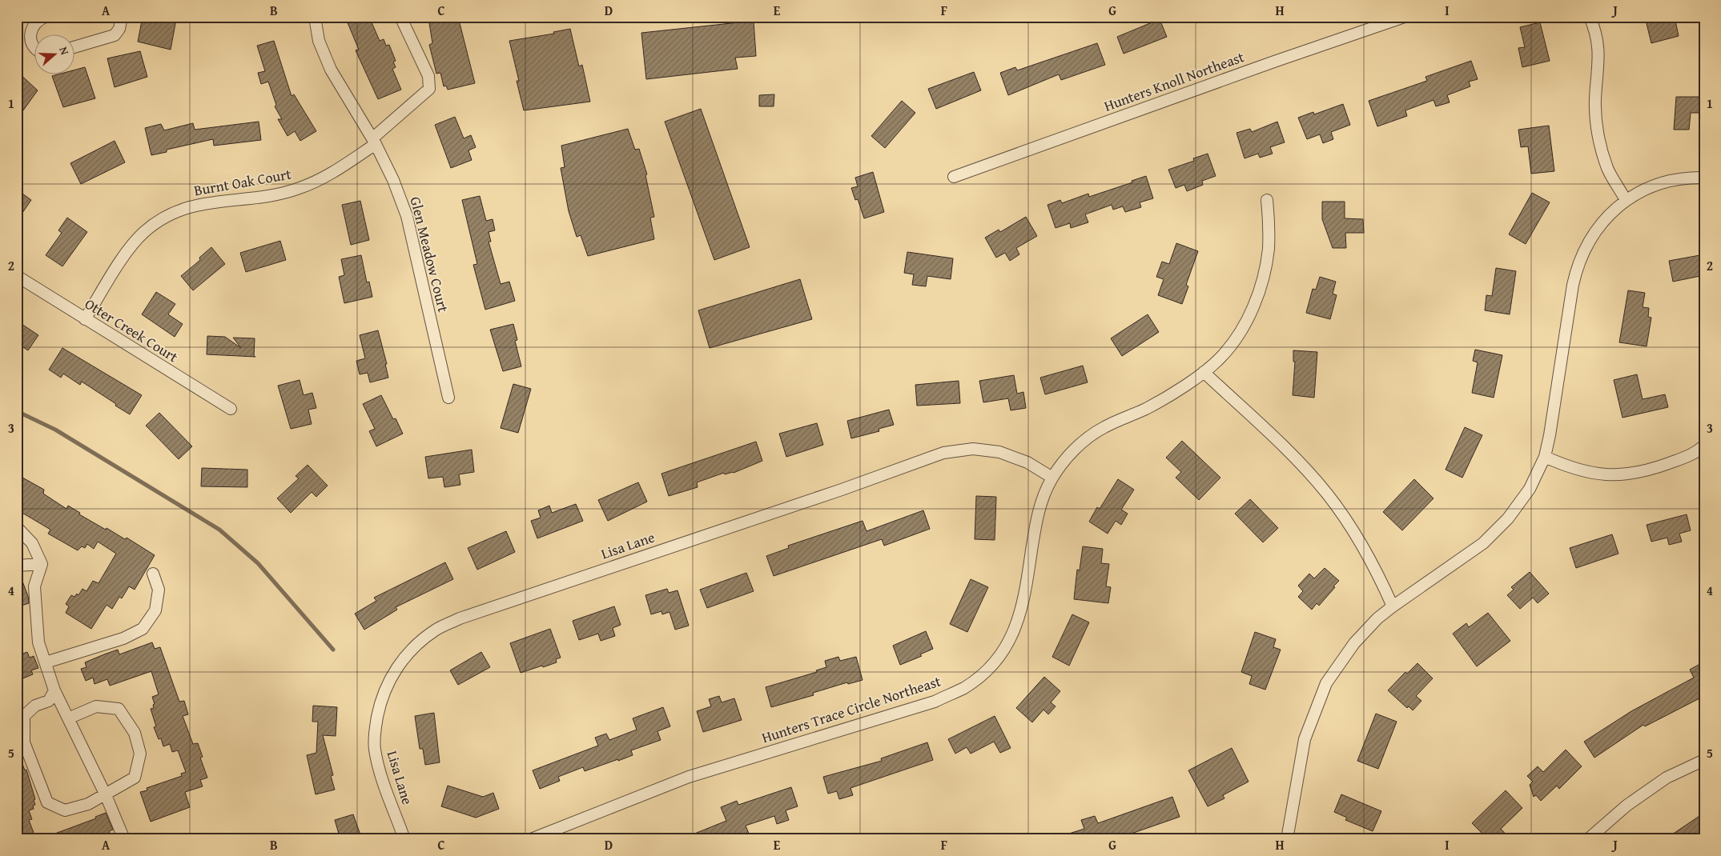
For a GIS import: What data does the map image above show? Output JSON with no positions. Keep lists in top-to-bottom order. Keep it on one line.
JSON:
{"streets":{"street":["Hunters Knoll Northeast","Burnt Oak Court","Glen Meadow Court","Otter Creek Court","Lisa Lane","Hunters Trace Circle Northeast"]},"crossings":[["Burnt Oak Court","Glen Meadow Court"],["Burnt Oak Court","Otter Creek Court"],["Lisa Lane","Hunters Trace Circle Northeast"]],"north":"right","grid":{"columns":["A","B","C","D","E","F","G","H","I","J"],"rows":["1","2","3","4","5"]}}
